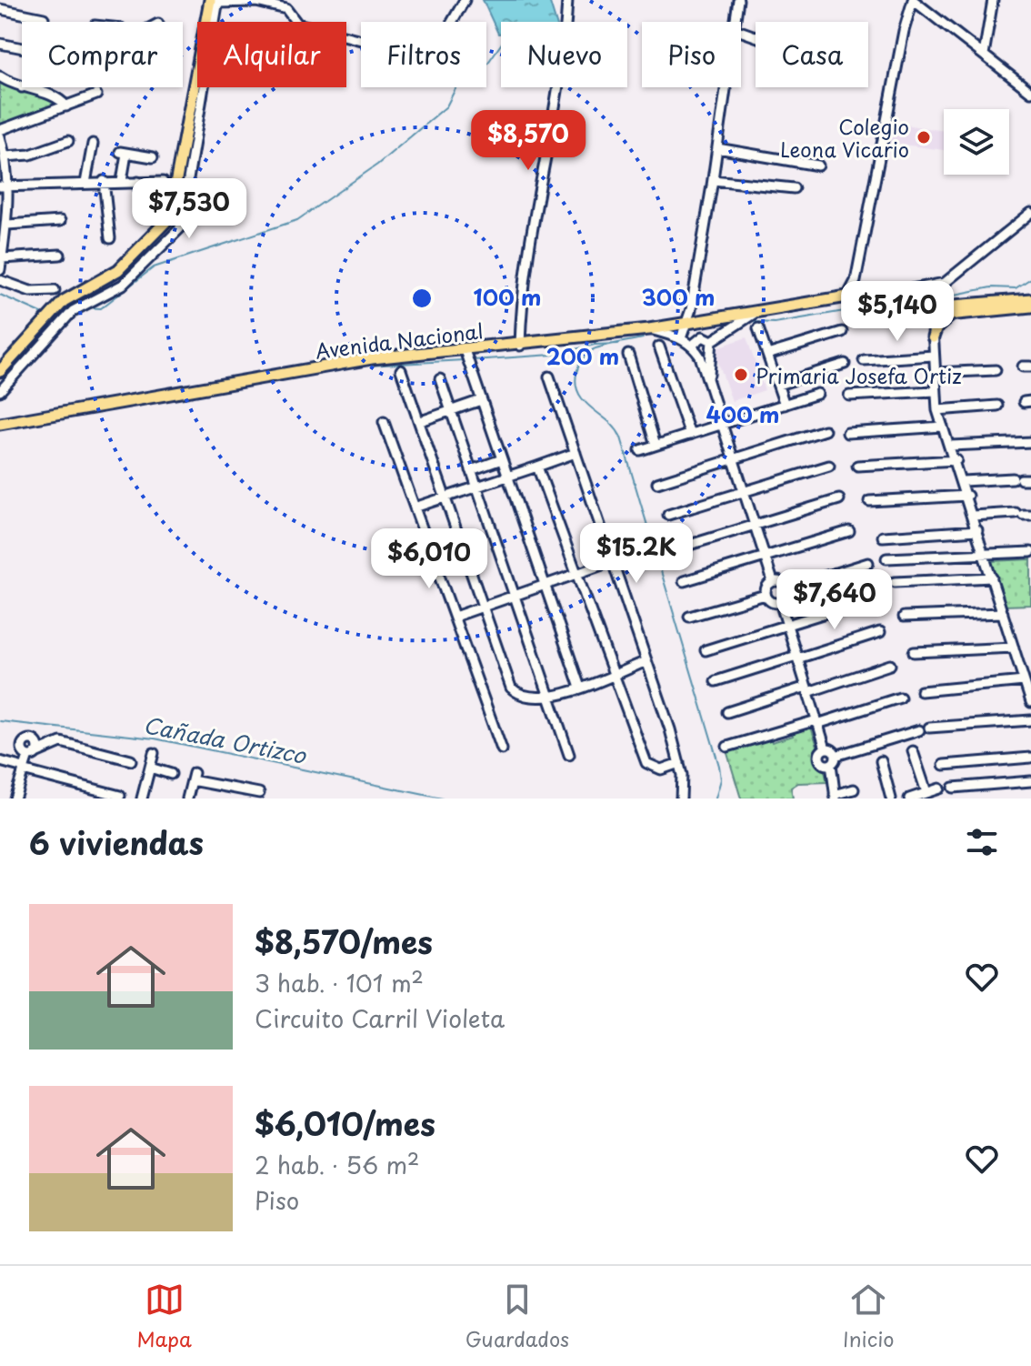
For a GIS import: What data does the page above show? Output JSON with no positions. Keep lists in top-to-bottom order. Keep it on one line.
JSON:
{"streets":{"main road":["Avenida Nacional"]},"water":["Cañada Ortizco"],"places":["Colegio Leona Vicario","Primaria Josefa Ortiz"],"page":{"chip":["Comprar","Alquilar","Filtros","Nuevo","Piso","Casa"],"price":["$8,570","$7,530","$5,140","$15.2K","$6,010","$7,640"],"heading":"6 viviendas","list":[{"name":"$8,570/mes","note":"3 hab. · 101 m² · Circuito Carril Violeta"},{"name":"$6,010/mes","note":"2 hab. · 56 m² · Piso"}],"tabs":["Mapa","Guardados","Inicio"]},"rings":["100 m","300 m","200 m","400 m"]}
